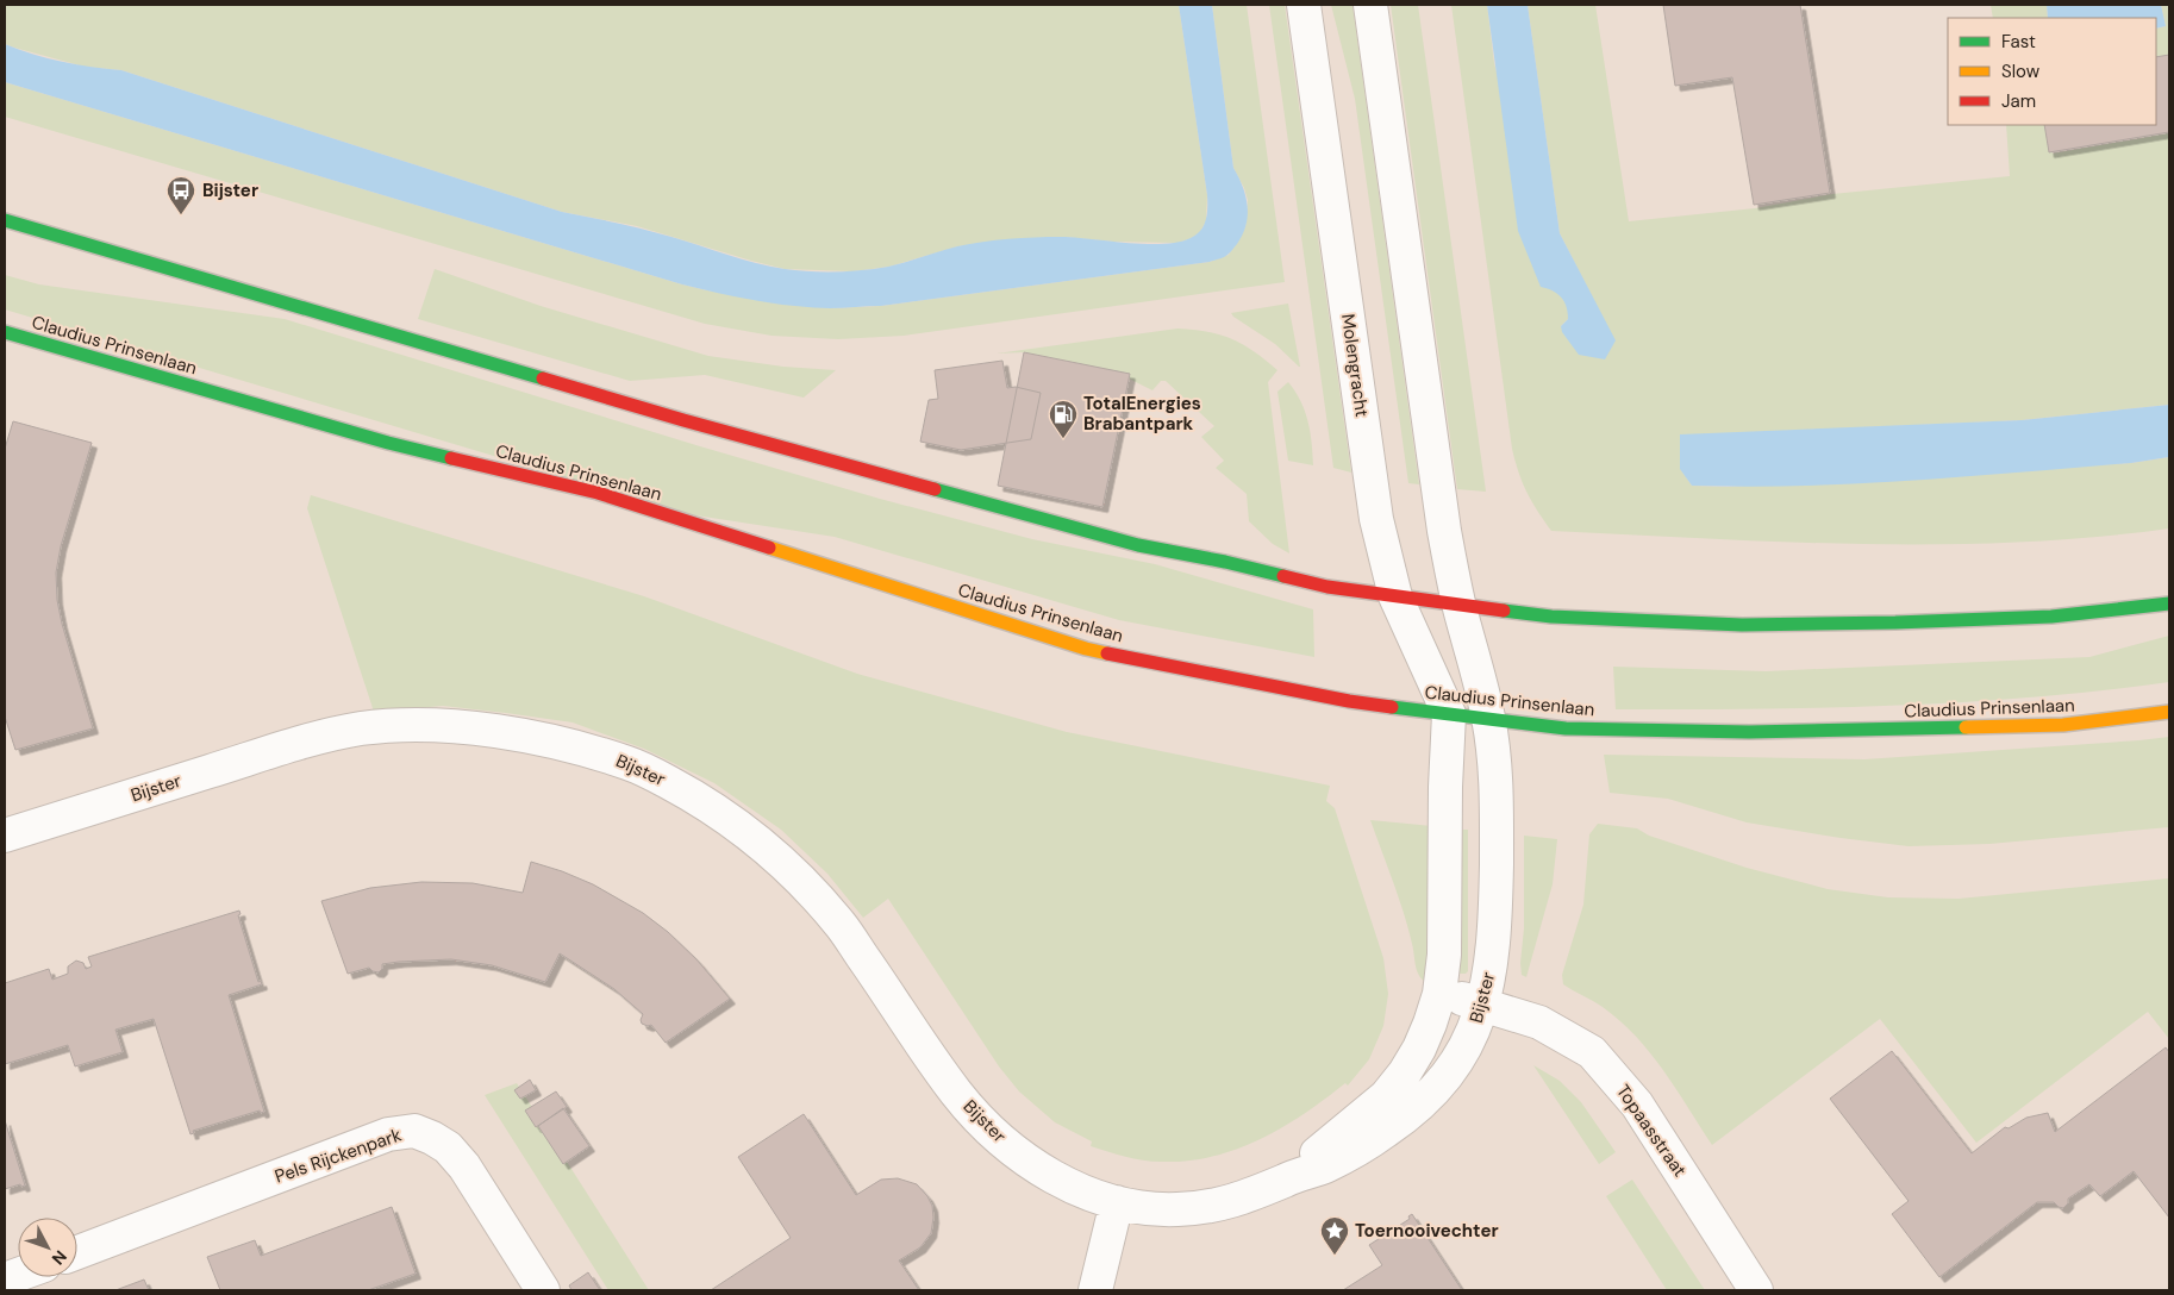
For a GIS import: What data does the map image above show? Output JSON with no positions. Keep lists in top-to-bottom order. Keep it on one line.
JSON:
{"streets":{"main road":["Claudius Prinsenlaan"],"street":["Molengracht","Bijster","Topaasstraat","Pels Rijckenpark"]},"crossings":[["Claudius Prinsenlaan","Molengracht"],["Claudius Prinsenlaan","Bijster"],["Molengracht","Bijster"],["Bijster","Topaasstraat"]],"places":{"bus stop":["Bijster"],"fuel station":["TotalEnergies Brabantpark"],"place":["Toernooivechter"]},"legend":["Fast","Slow","Jam"],"north":"bottom right"}
